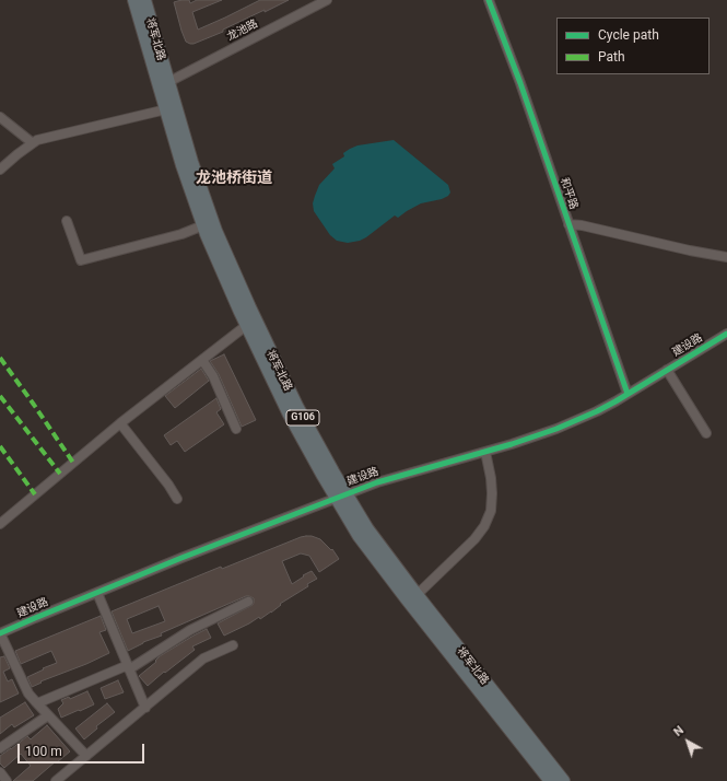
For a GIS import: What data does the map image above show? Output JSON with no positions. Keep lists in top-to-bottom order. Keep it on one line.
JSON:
{"streets":{"highway":["将军北路","G106"],"street":["龙池路","和平路","建设路"]},"crossings":[["龙池路","将军北路"],["将军北路","建设路"],["和平路","建设路"]],"districts":["龙池桥街道"],"legend":["Cycle path","Path"],"scale_bar":"100 m","north":"top left"}
